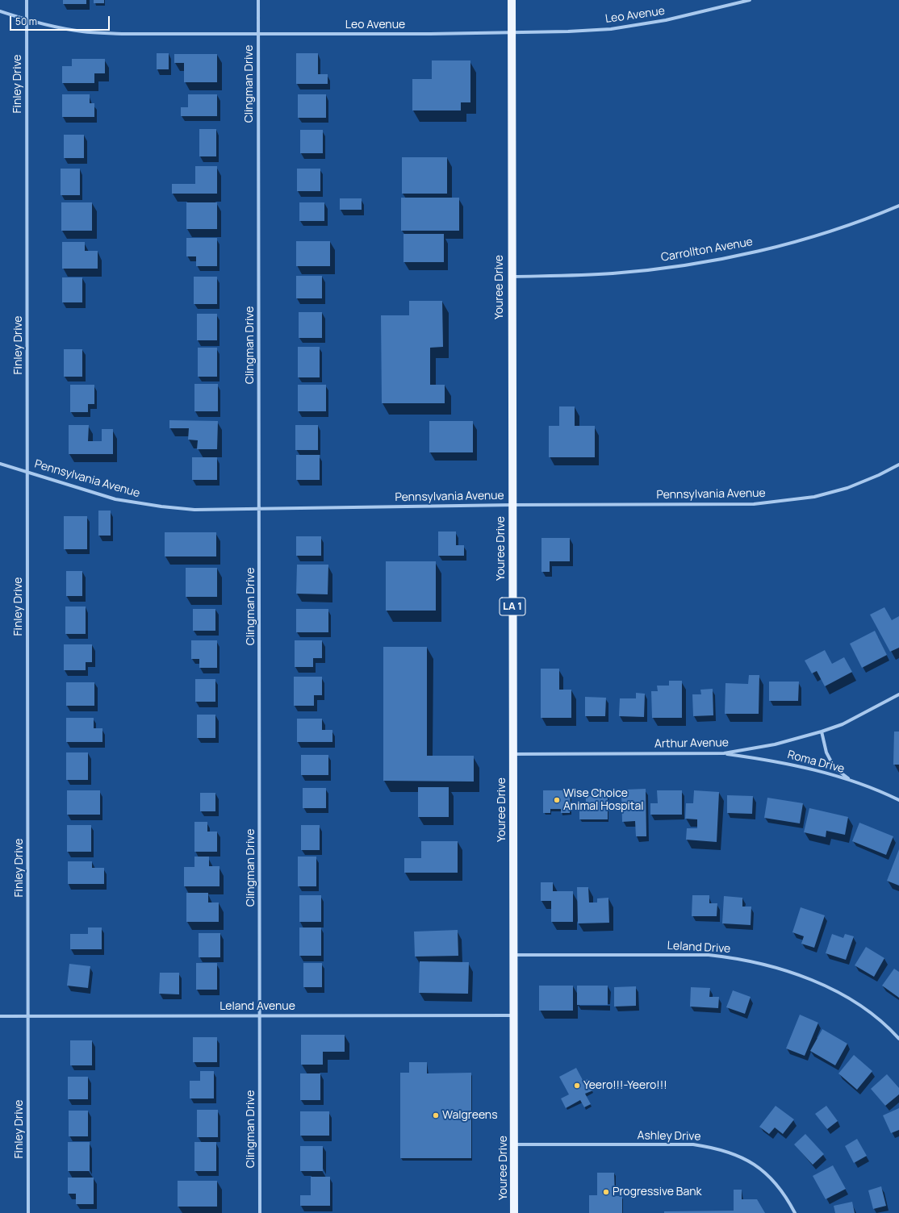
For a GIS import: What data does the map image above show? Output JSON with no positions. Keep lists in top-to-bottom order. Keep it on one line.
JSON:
{"streets":{"main road":["Youree Drive","LA 1"],"street":["Leo Avenue","Finley Drive","Clingman Drive","Carrollton Avenue","Pennsylvania Avenue","Arthur Avenue","Roma Drive","Leland Drive","Leland Avenue","Ashley Drive"]},"crossings":[["Leo Avenue","Finley Drive"],["Leo Avenue","Clingman Drive"],["Leo Avenue","Youree Drive"],["Finley Drive","Pennsylvania Avenue"],["Finley Drive","Leland Avenue"],["Clingman Drive","Pennsylvania Avenue"],["Clingman Drive","Leland Avenue"],["Carrollton Avenue","Youree Drive"],["Youree Drive","Pennsylvania Avenue"],["Youree Drive","Arthur Avenue"],["Youree Drive","Leland Drive"],["Youree Drive","Leland Avenue"],["Youree Drive","Ashley Drive"],["Arthur Avenue","Roma Drive"]],"places":["Wise Choice Animal Hospital","Yeero!!!-Yeero!!!","Walgreens","Progressive Bank"],"scale_bar":"50 m"}
